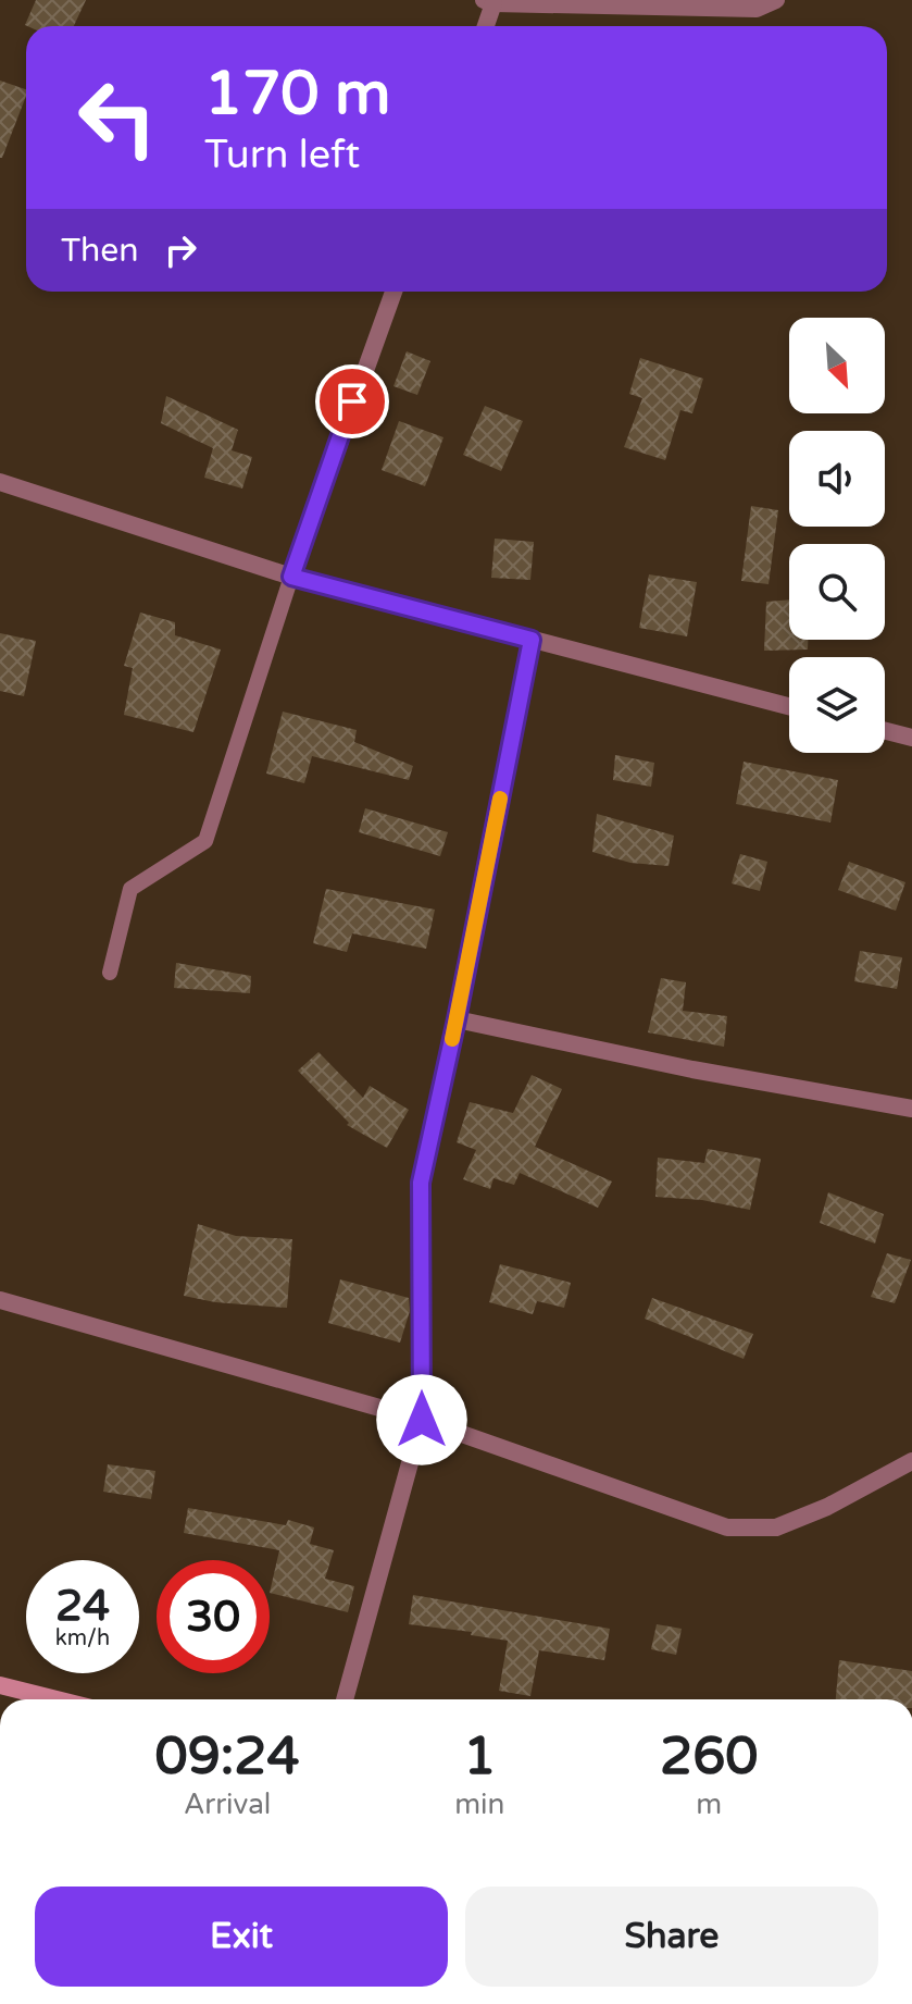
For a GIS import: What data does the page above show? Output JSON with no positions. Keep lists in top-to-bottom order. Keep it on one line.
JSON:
{"north":"bottom right","page":{"turn":["170 m","Turn left"],"then":"Then","speed":"24 km/h","limit":"30","eta":["09:24","Arrival","1","min","260","m"],"buttons":["Exit","Share"]}}
